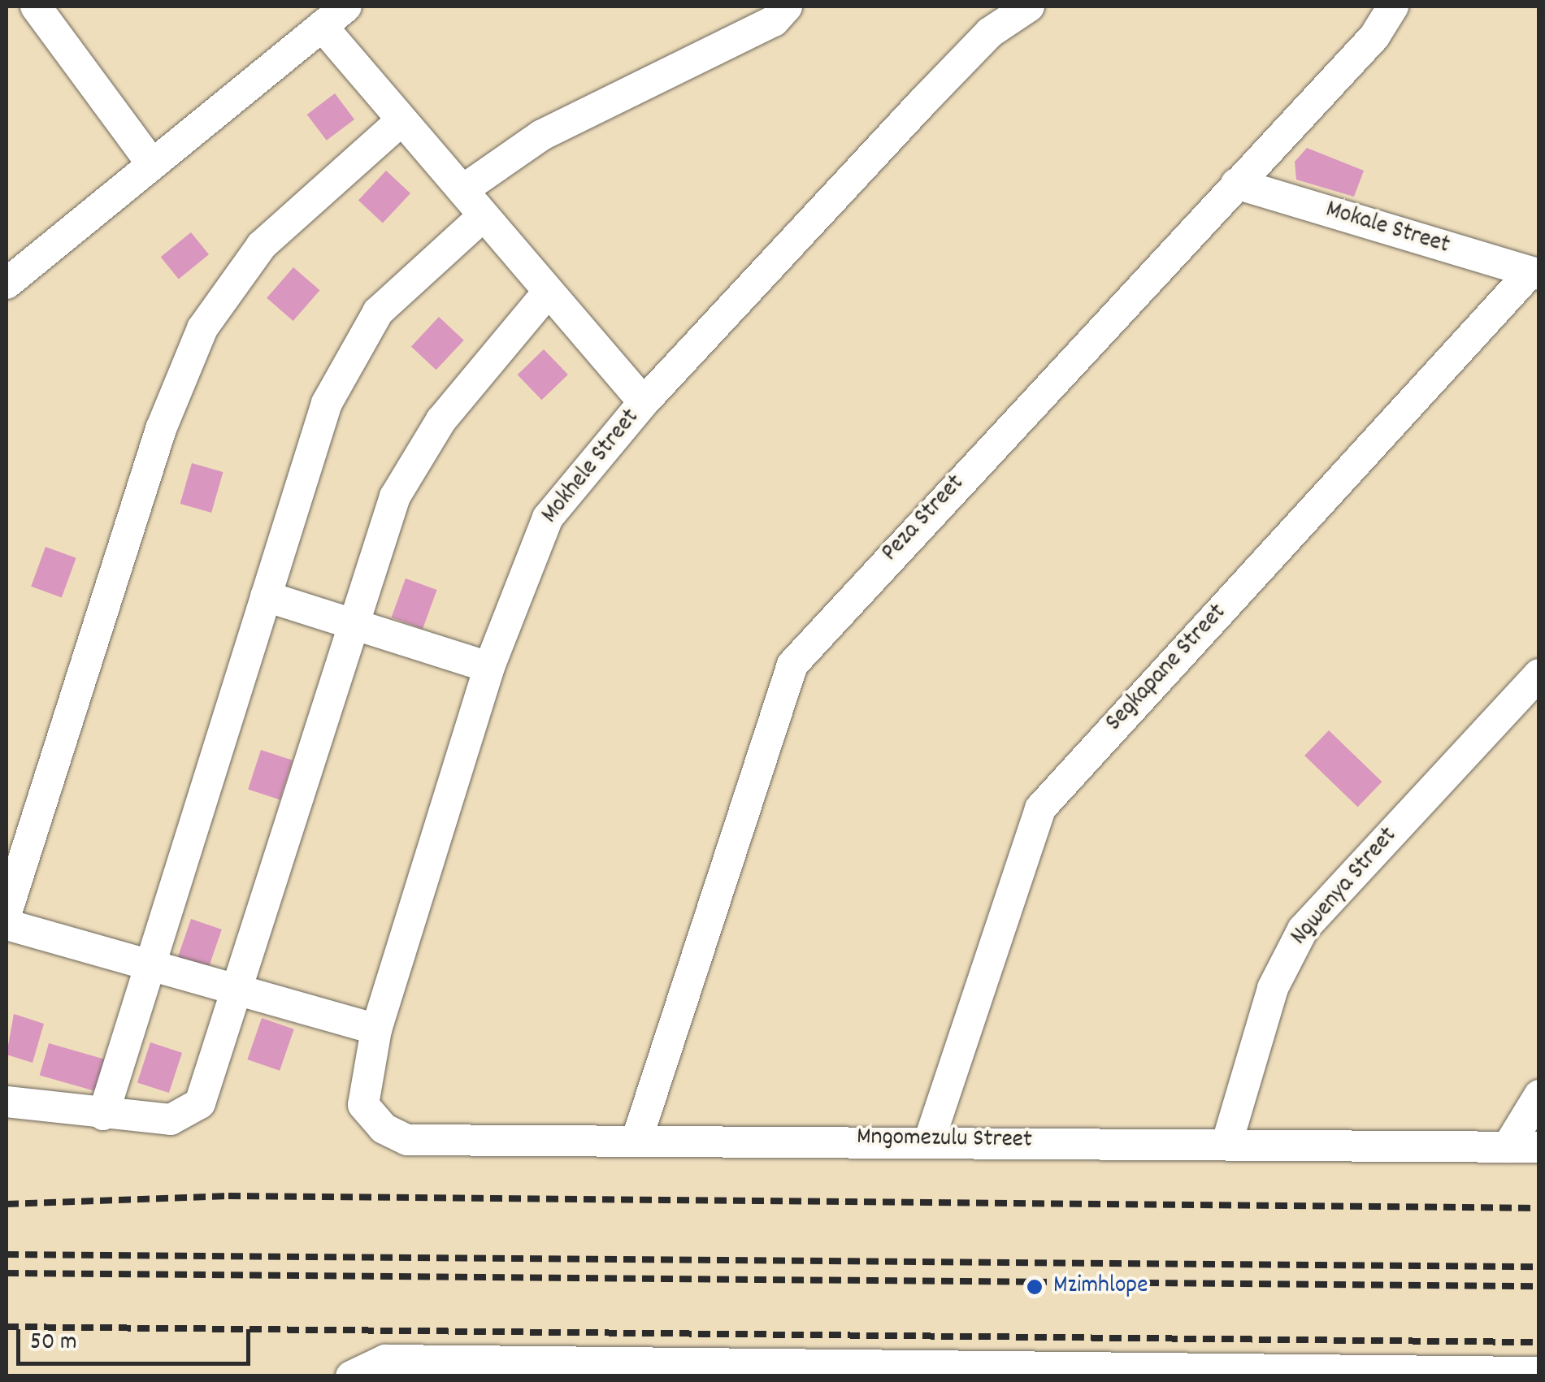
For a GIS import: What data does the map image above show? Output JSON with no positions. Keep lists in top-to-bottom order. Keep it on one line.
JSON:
{"streets":{"street":["Mokale Street","Mokhele Street","Peza Street","Segkapane Street","Ngwenya Street","Mngomezulu Street"]},"crossings":[["Mokale Street","Peza Street"],["Mokale Street","Segkapane Street"],["Mokhele Street","Mngomezulu Street"],["Peza Street","Mngomezulu Street"],["Segkapane Street","Mngomezulu Street"],["Ngwenya Street","Mngomezulu Street"]],"places":["Mzimhlope"],"scale_bar":"50 m"}
